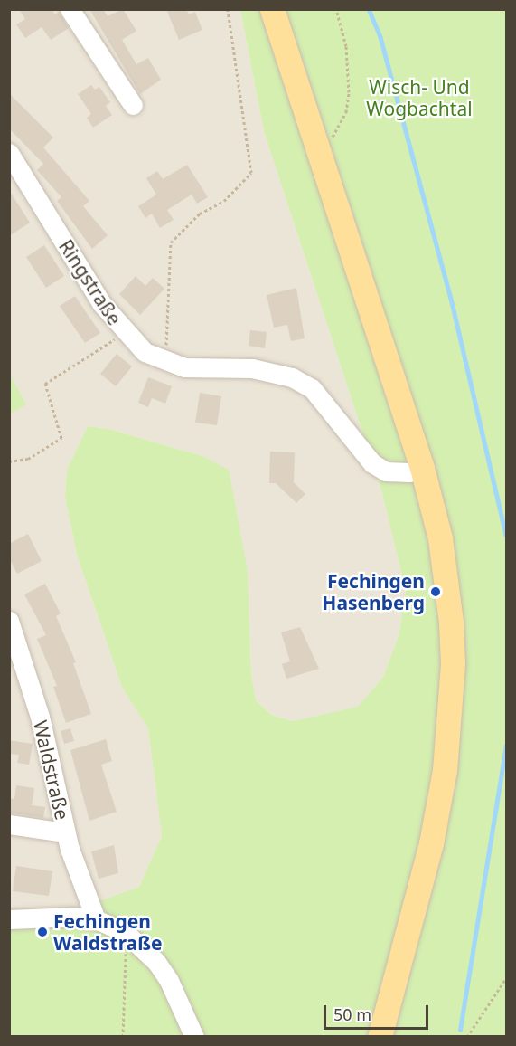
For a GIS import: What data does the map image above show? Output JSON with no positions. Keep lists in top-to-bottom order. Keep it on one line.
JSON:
{"streets":{"street":["Ringstraße","Waldstraße"]},"parks":["Wisch- Und Wogbachtal"],"places":["Fechingen Hasenberg","Fechingen Waldstraße"],"scale_bar":"50 m"}
